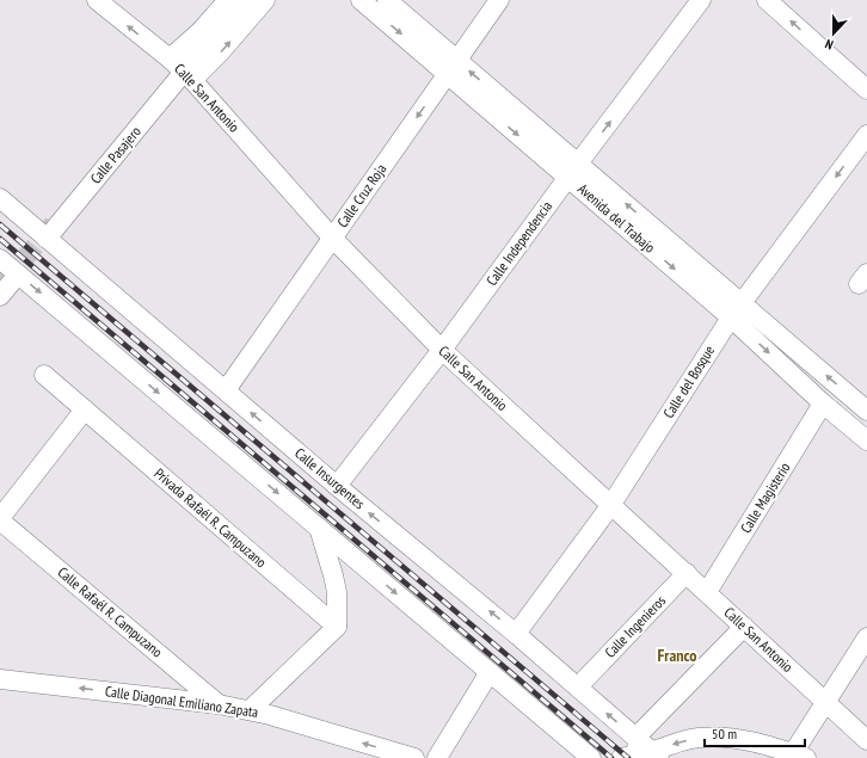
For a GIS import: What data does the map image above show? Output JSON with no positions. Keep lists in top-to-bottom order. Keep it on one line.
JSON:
{"streets":{"street":["Calle San Antonio","Calle Pasajero","Calle Cruz Roja","Avenida del Trabajo","Calle Independencia","Calle del Bosque","Calle Insurgentes","Calle Magisterio","Privada Rafaél R. Campuzano","Calle Rafaél R. Campuzano","Calle Ingenieros","Calle Diagonal Emiliano Zapata"]},"crossings":[["Calle San Antonio","Calle Pasajero"],["Calle San Antonio","Calle Cruz Roja"],["Calle San Antonio","Calle Independencia"],["Calle San Antonio","Calle del Bosque"],["Calle San Antonio","Calle Magisterio"],["Calle San Antonio","Calle Ingenieros"],["Calle Pasajero","Calle Insurgentes"],["Calle Cruz Roja","Avenida del Trabajo"],["Calle Cruz Roja","Calle Insurgentes"],["Avenida del Trabajo","Calle Independencia"],["Avenida del Trabajo","Calle del Bosque"],["Avenida del Trabajo","Calle Magisterio"],["Calle Independencia","Calle Insurgentes"],["Calle del Bosque","Calle Insurgentes"],["Calle Rafaél R. Campuzano","Calle Diagonal Emiliano Zapata"]],"one_way":["Calle Cruz Roja","Calle Independencia","Calle del Bosque","Calle Diagonal Emiliano Zapata"],"districts":["Franco"],"scale_bar":"50 m","north":"bottom"}
